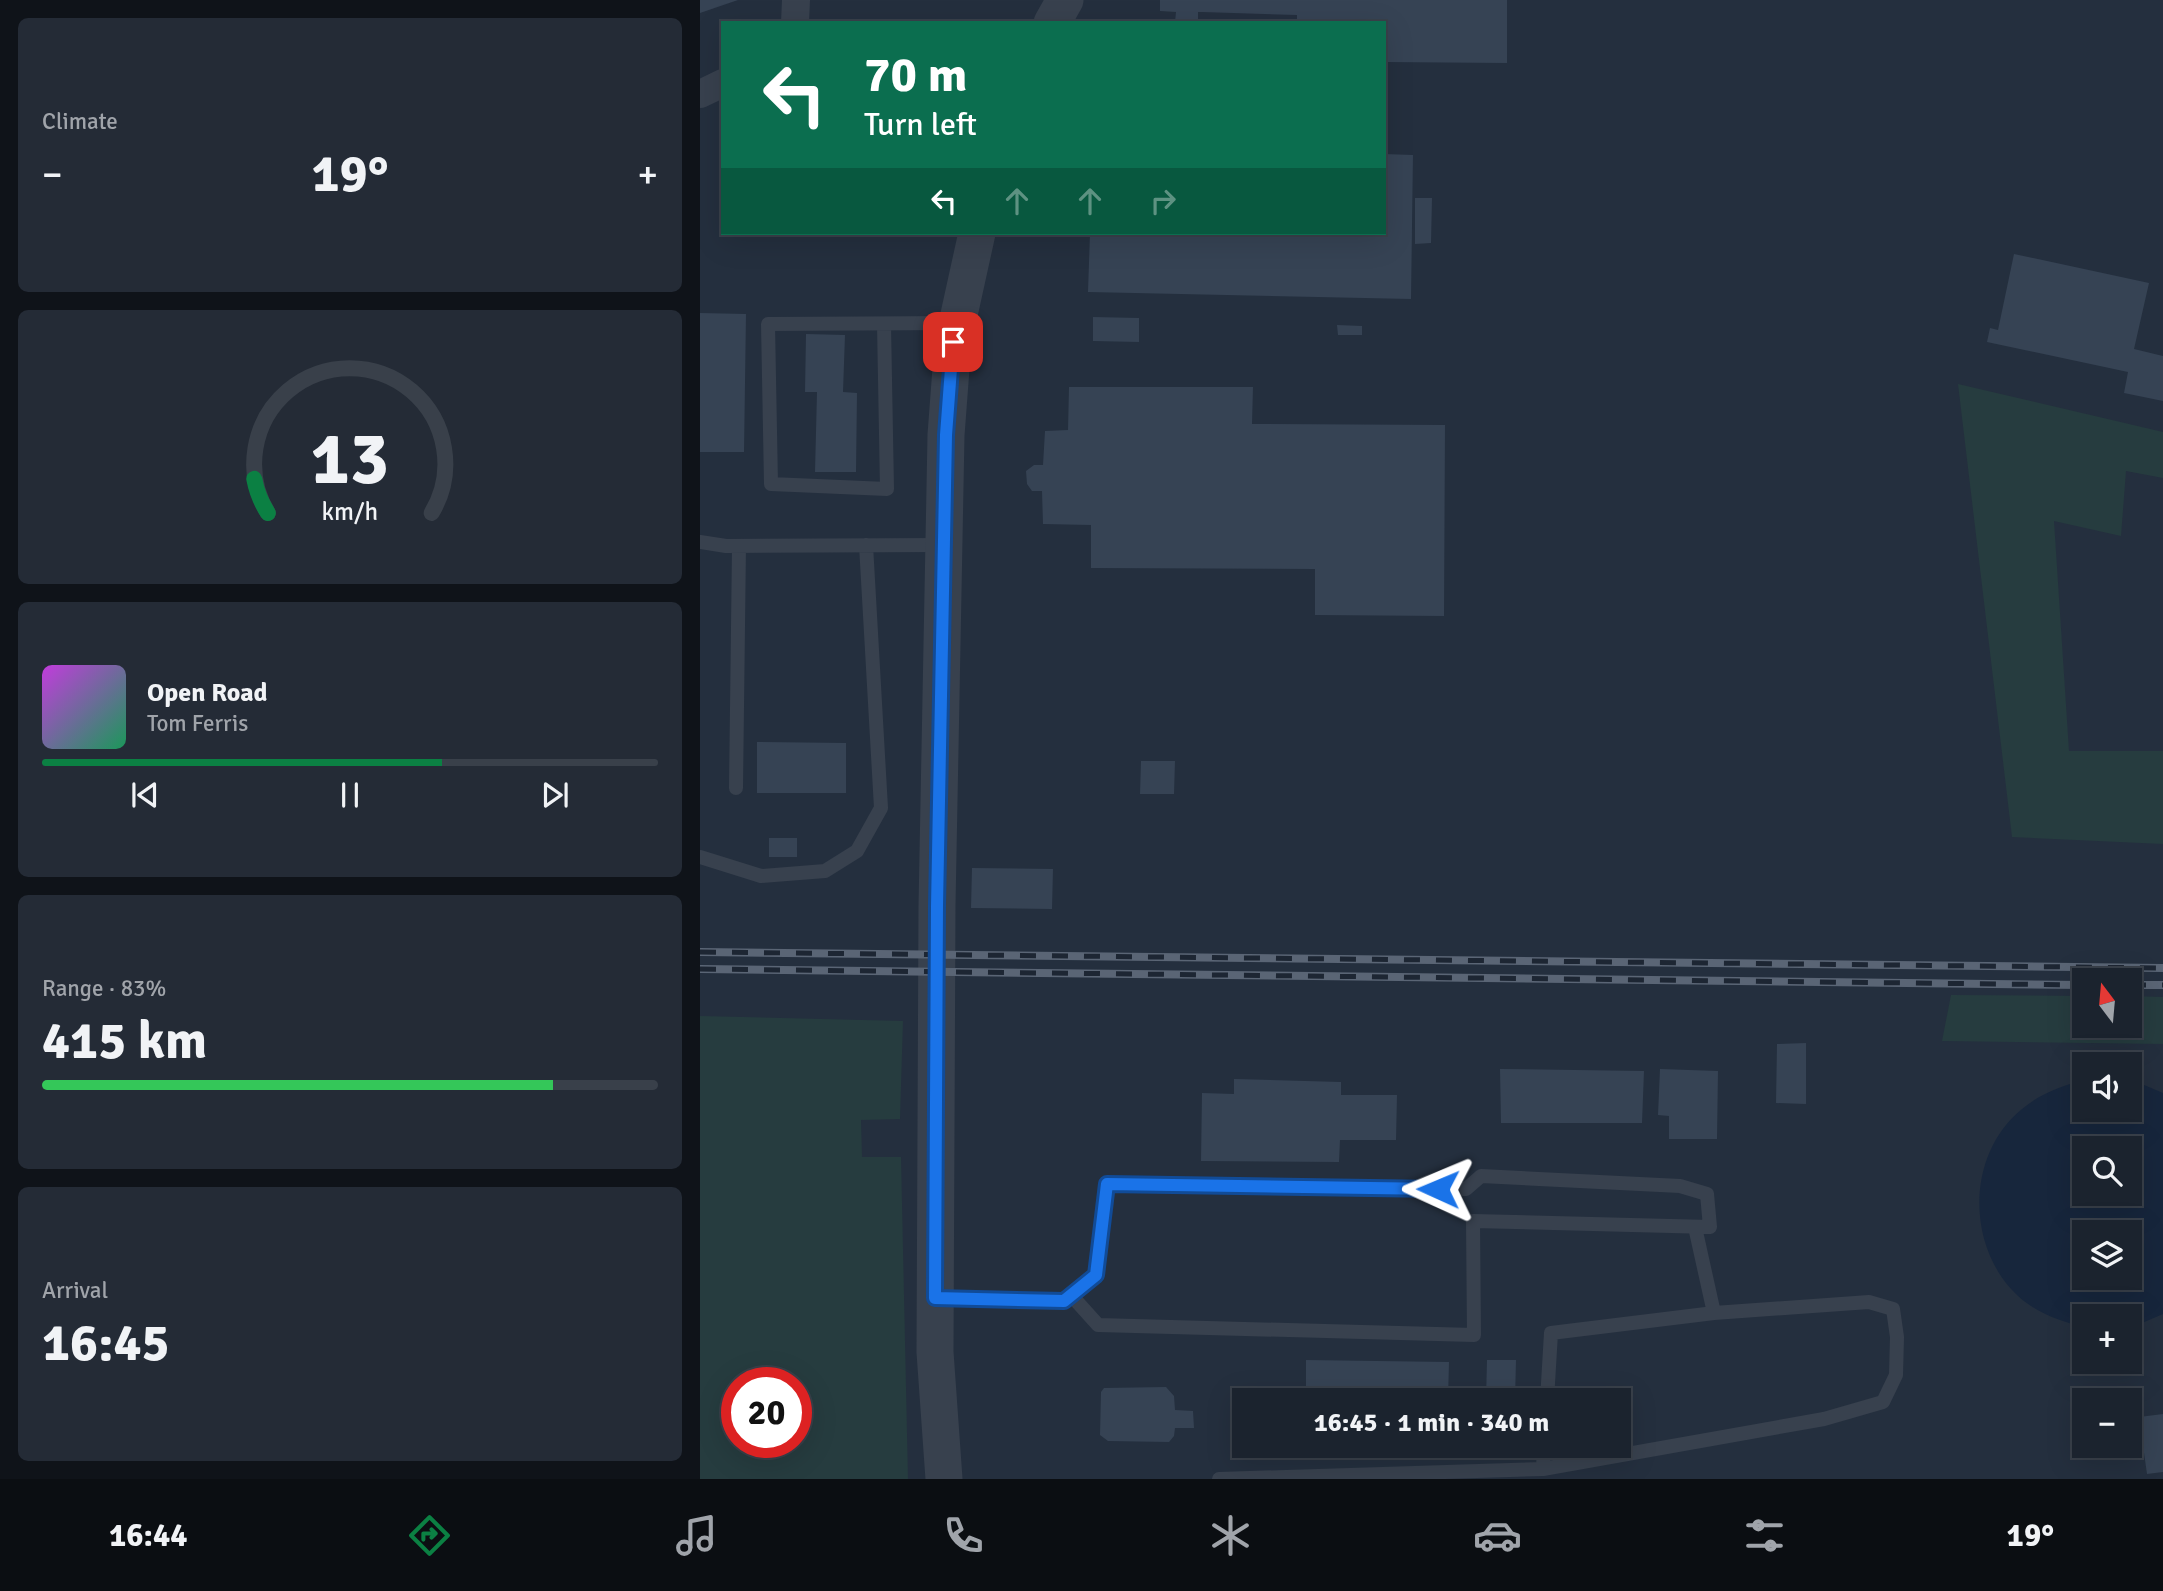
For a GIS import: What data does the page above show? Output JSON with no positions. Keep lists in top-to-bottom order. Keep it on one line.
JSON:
{"north":"top","page":{"tile":["Climate",["Range · 83%","415 km"],["Arrival","16:45"]],"turn":["70 m","Turn left"],"heat":["−","19°","+"],"song":["Open Road","Tom Ferris"],"map_buttons":["+","−"],"limit":"20","trip":"16:45 · 1 min · 340 m","tabs":["16:44","19°"],"gauge":["13","km/h"]}}
